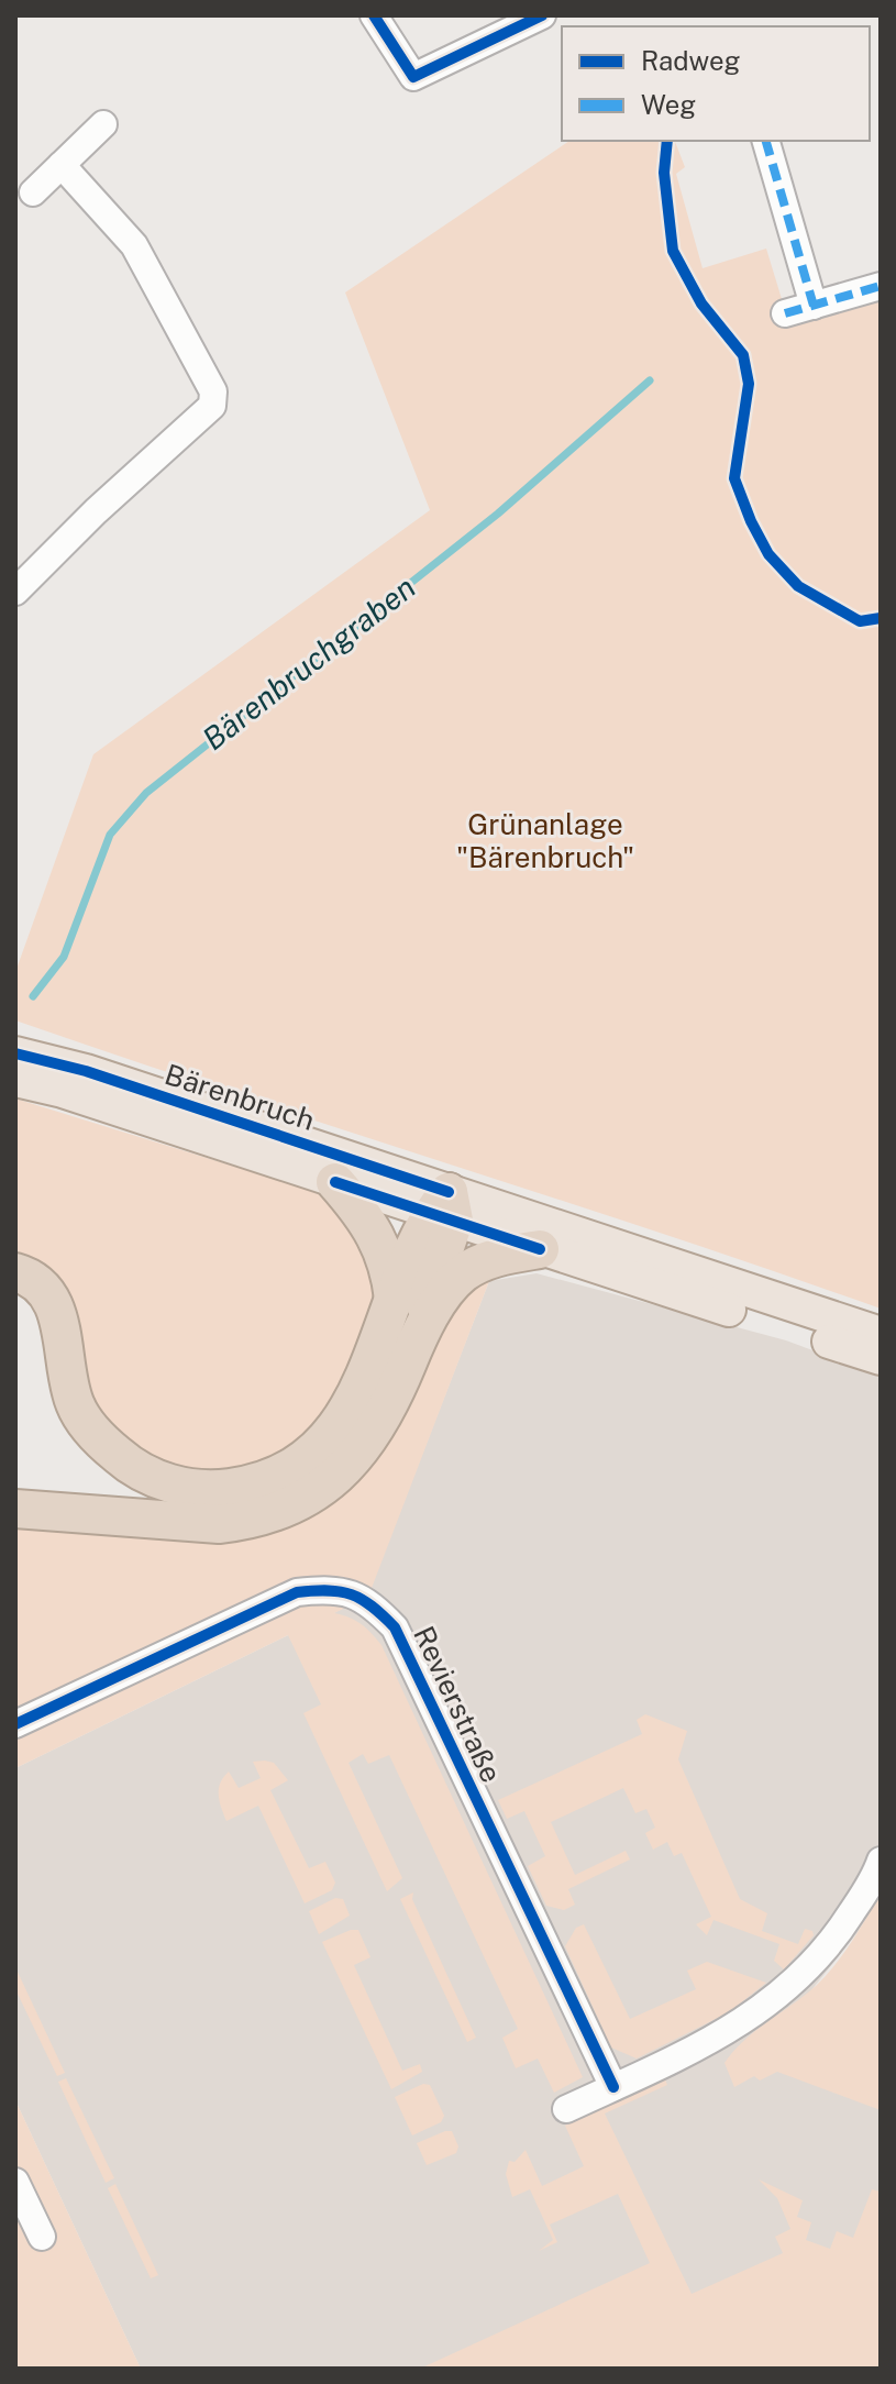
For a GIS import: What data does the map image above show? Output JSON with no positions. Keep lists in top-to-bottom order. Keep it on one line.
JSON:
{"streets":{"main road":["Bärenbruch"],"street":["Revierstraße"]},"water":["Bärenbruchgraben"],"parks":["Grünanlage \"Bärenbruch\""],"legend":["Radweg","Weg"]}
